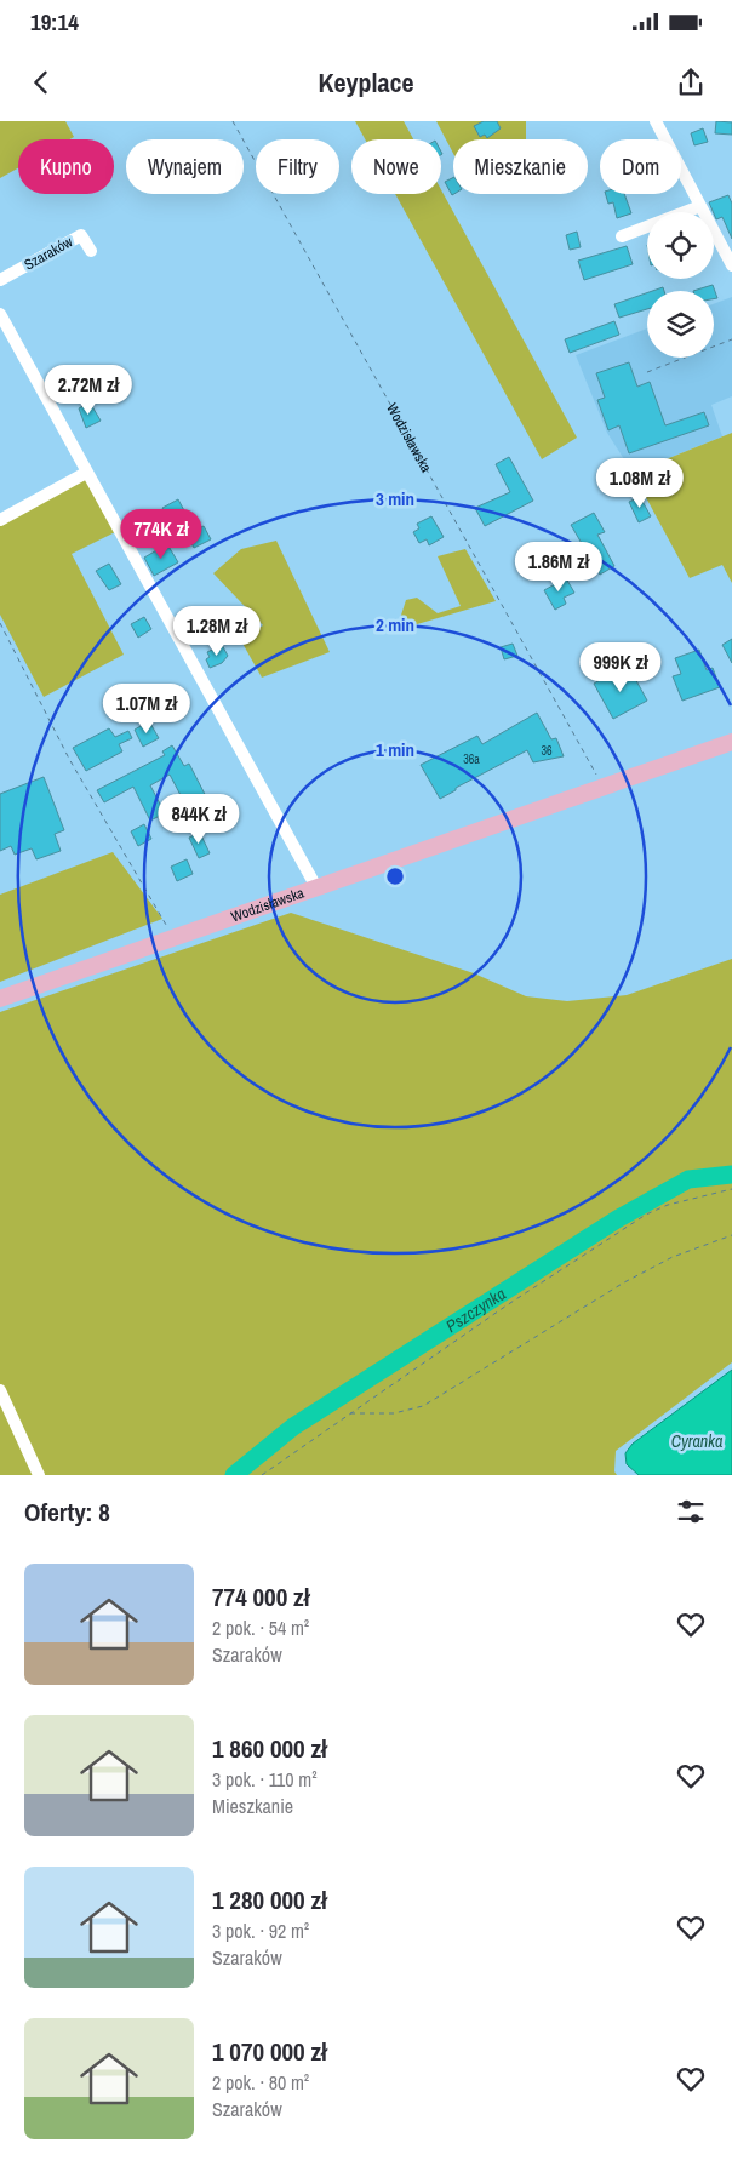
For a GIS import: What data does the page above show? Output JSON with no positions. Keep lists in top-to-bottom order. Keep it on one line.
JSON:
{"streets":{"main road":["Wodzisławska"],"street":["Szaraków"]},"water":["Pszczynka","Cyranka"],"house_numbers":["36","36a"],"page":{"status":"19:14","header":"Keyplace","chip":["Kupno","Wynajem","Filtry","Nowe","Mieszkanie","Dom"],"price":["2.72M zł","1.08M zł","774K zł","1.86M zł","1.28M zł","999K zł","1.07M zł","844K zł"],"heading":"Oferty: 8","list":[{"name":"774 000 zł","note":"2 pok. · 54 m² · Szaraków"},{"name":"1 860 000 zł","note":"3 pok. · 110 m² · Mieszkanie"},{"name":"1 280 000 zł","note":"3 pok. · 92 m² · Szaraków"},{"name":"1 070 000 zł","note":"2 pok. · 80 m² · Szaraków"}]},"rings":["3 min","2 min","1 min"]}
